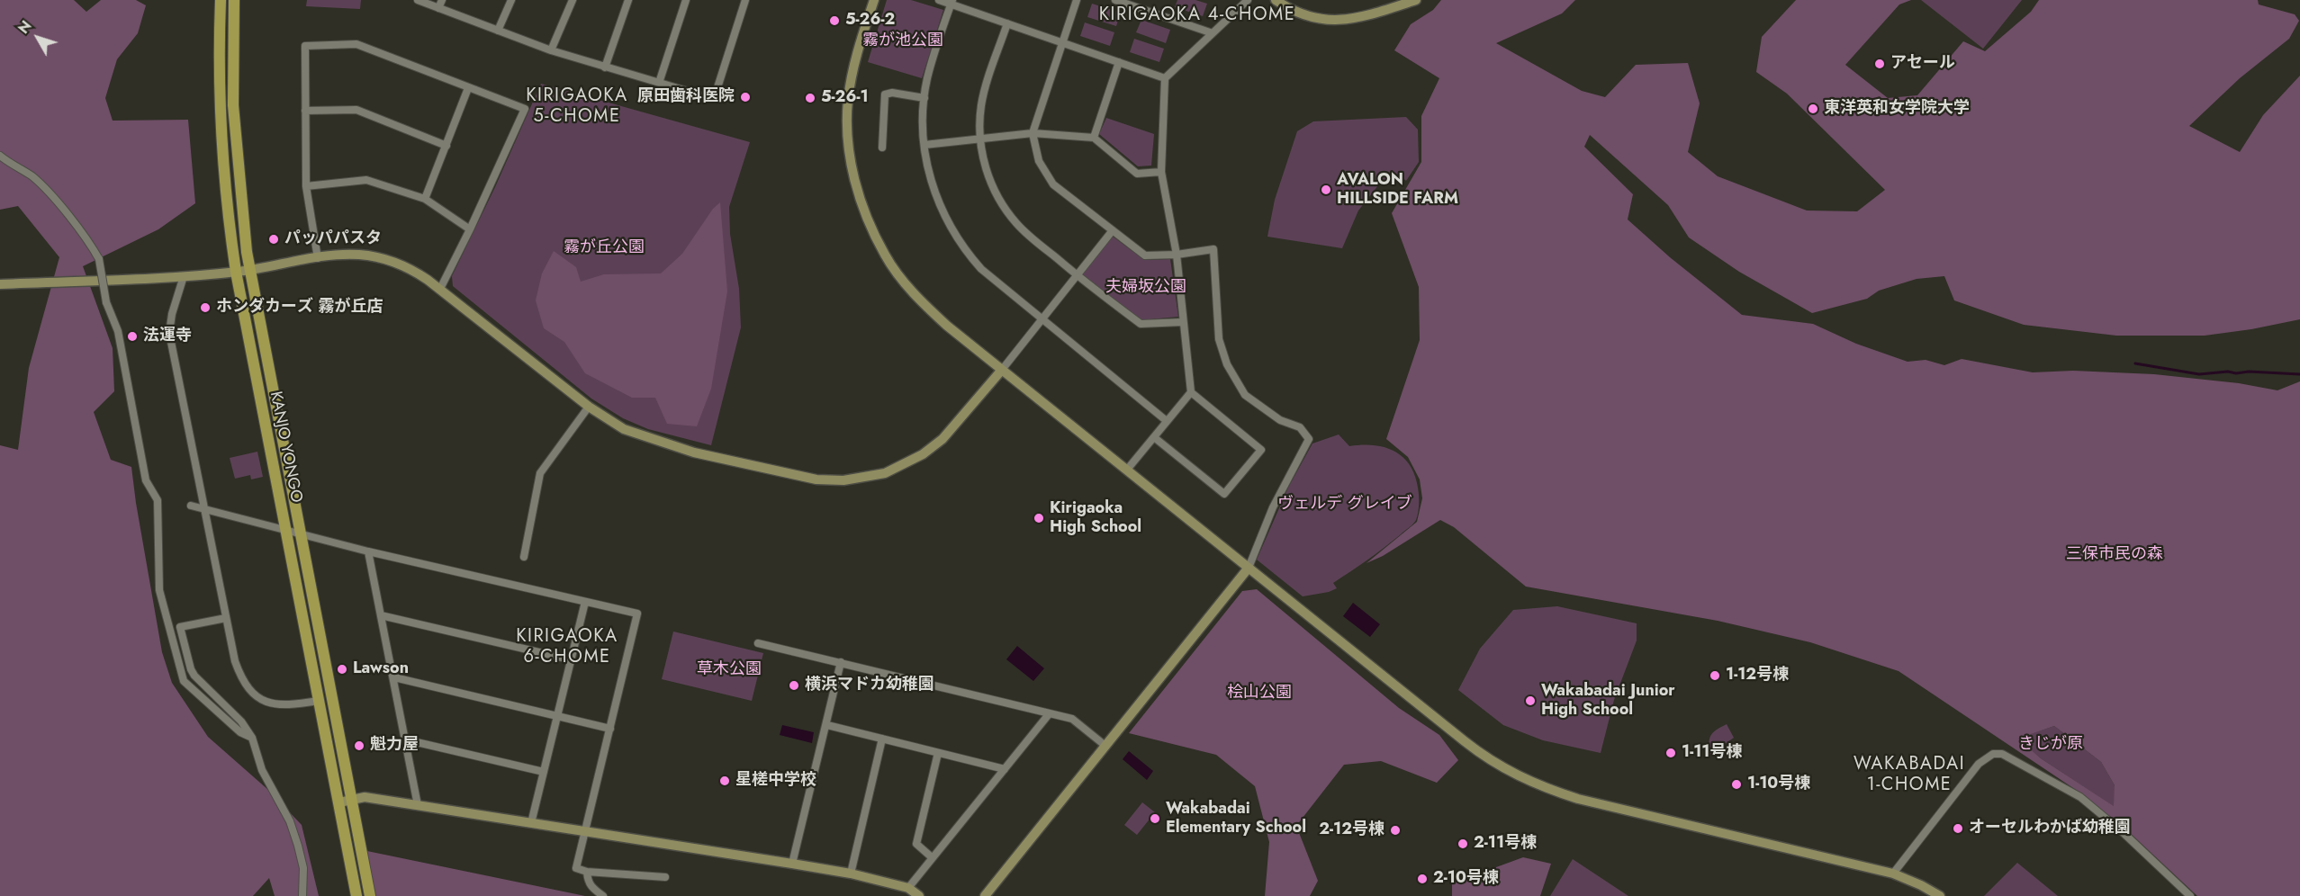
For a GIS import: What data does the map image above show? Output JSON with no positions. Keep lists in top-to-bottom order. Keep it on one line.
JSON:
{"streets":{"main road":["KANJO YONGO"]},"districts":["KIRIGAOKA 4-CHOME","KIRIGAOKA 5-CHOME","KIRIGAOKA 6-CHOME","WAKABADAI 1-CHOME"],"parks":["霧が池公園","霧が丘公園","夫婦坂公園","ヴェルデ グレイブ","三保市民の森","草木公園","桧山公園","きじが原"],"places":["5-26-2","アセール","原田歯科医院","5-26-1","東洋英和女学院大学","AVALON HILLSIDE FARM","パッパパスタ","ホンダカーズ 霧が丘店","法運寺","Kirigaoka High School","Lawson","1-12号棟","横浜マドカ幼稚園","Wakabadai Junior High School","魁力屋","1-11号棟","星槎中学校","1-10号棟","Wakabadai Elementary School","オーセルわかば幼稚園","2-12号棟","2-11号棟","2-10号棟"],"north":"top left"}
